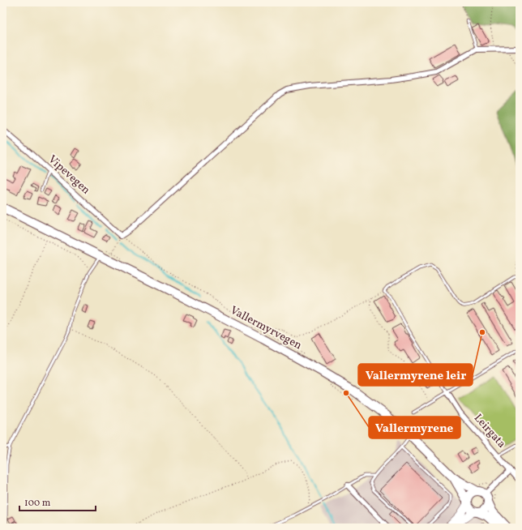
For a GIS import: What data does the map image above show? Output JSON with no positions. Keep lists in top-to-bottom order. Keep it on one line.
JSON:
{"streets":{"main road":["Vallermyrvegen"],"street":["Vipevegen","Leirgata"]},"places":["Vallermyrene leir","Vallermyrene"],"scale_bar":"100 m"}
